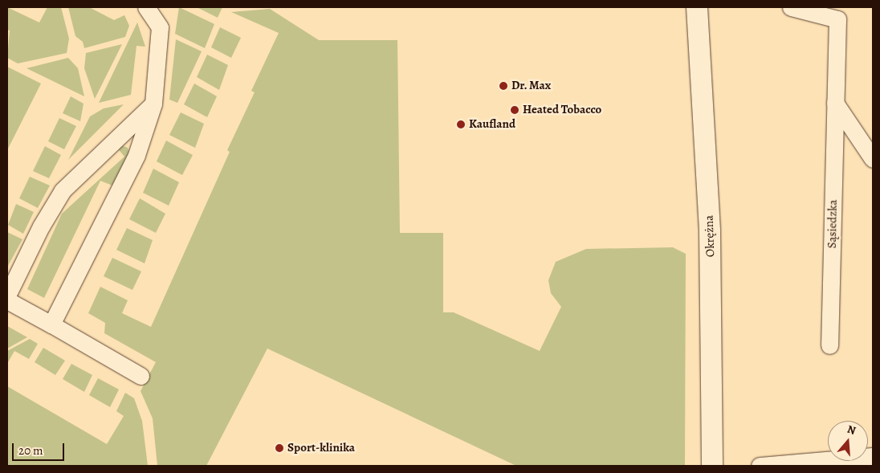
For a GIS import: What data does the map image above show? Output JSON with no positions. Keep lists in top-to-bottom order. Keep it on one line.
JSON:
{"streets":{"street":["Sąsiedzka","Okrężna"]},"places":["Dr. Max","Heated Tobacco","Kaufland","Sport-klinika"],"scale_bar":"20 m","north":"top"}
